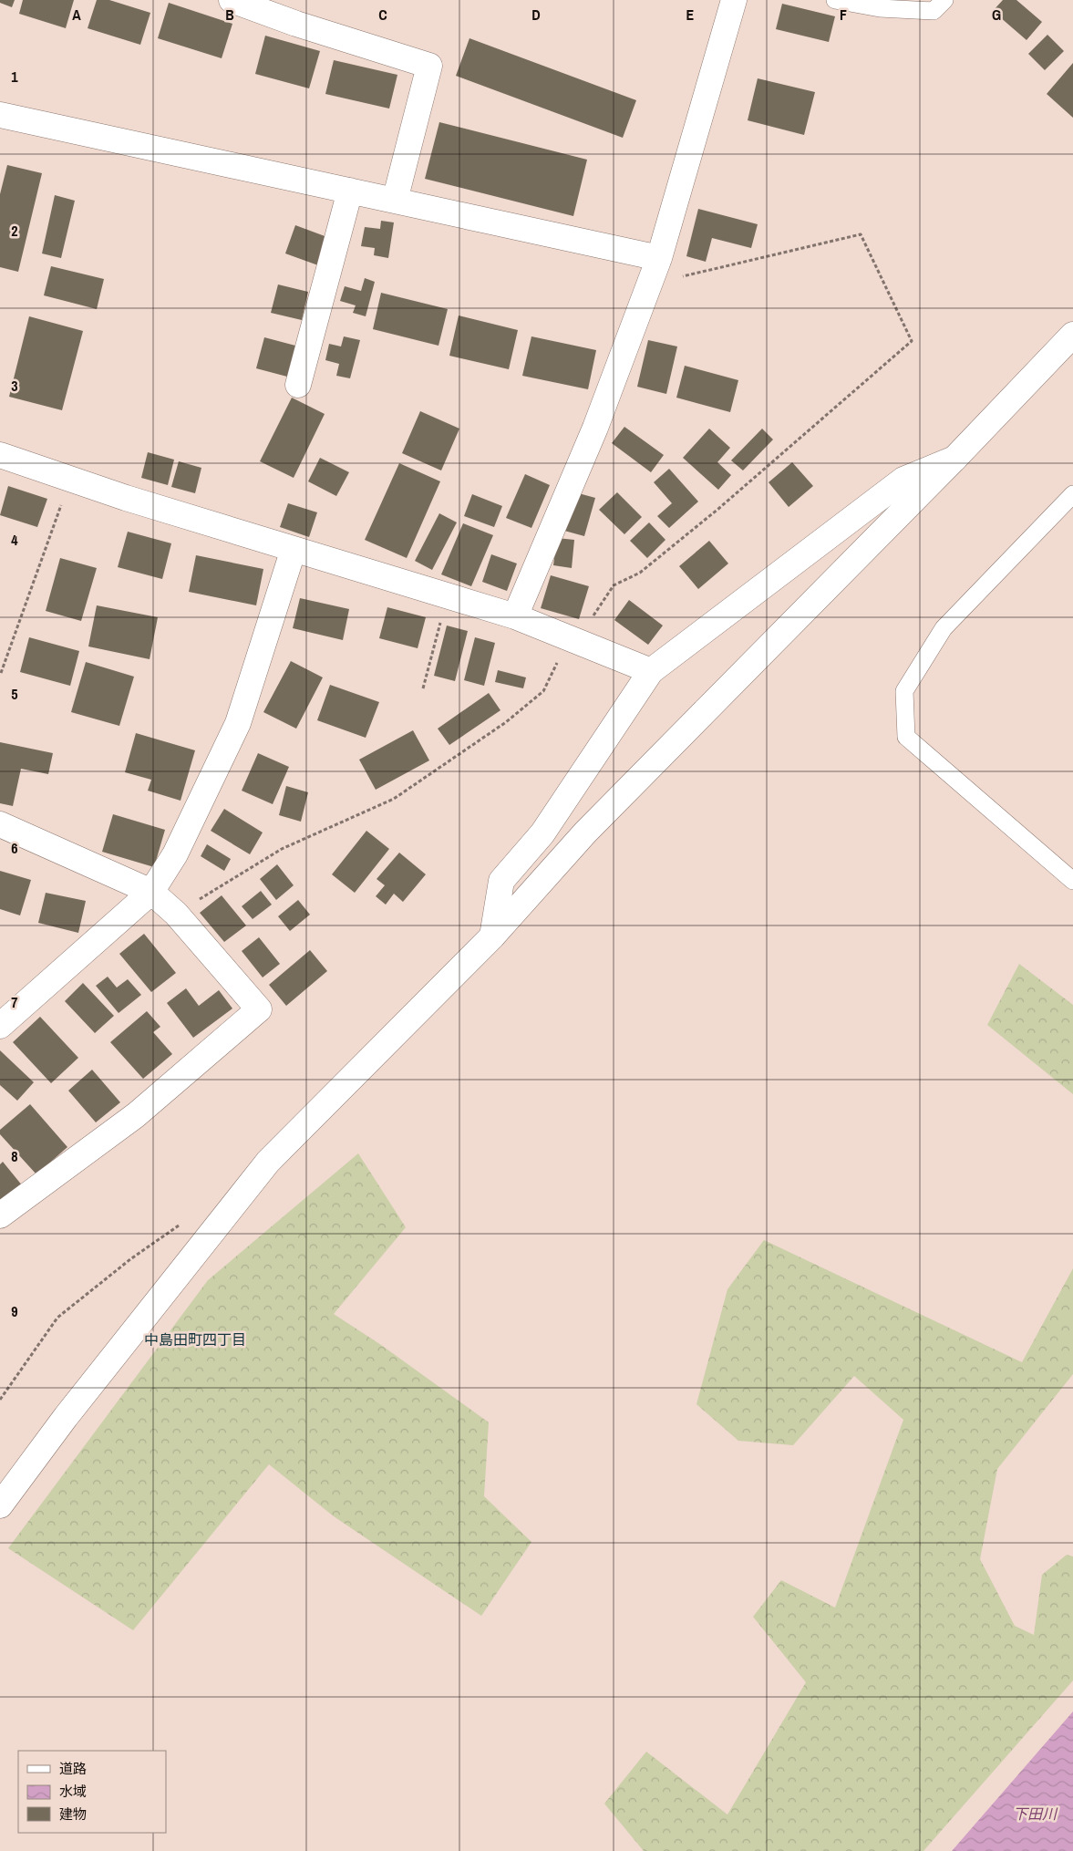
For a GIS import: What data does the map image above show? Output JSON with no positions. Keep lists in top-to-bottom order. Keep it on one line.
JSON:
{"districts":["中島田町四丁目"],"water":["下田川"],"legend":["道路","水域","建物"],"grid":{"columns":["A","B","C","D","E","F","G"],"rows":["1","2","3","4","5","6","7","8","9"]}}
